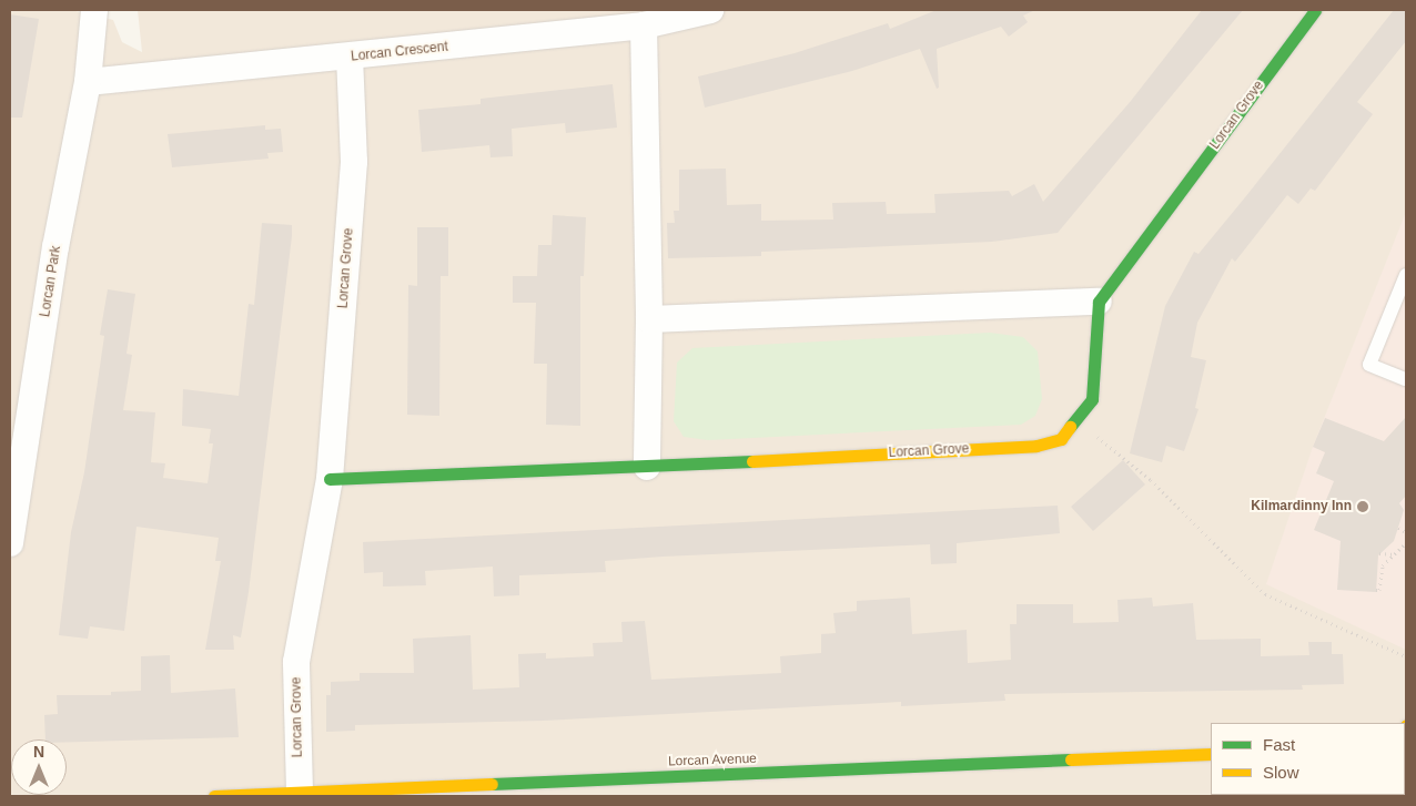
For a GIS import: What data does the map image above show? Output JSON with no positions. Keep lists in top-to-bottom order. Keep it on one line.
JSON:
{"streets":{"street":["Lorcan Crescent","Lorcan Grove","Lorcan Park","Lorcan Avenue"]},"crossings":[["Lorcan Crescent","Lorcan Grove"],["Lorcan Crescent","Lorcan Park"],["Lorcan Grove","Lorcan Avenue"]],"places":["Kilmardinny Inn"],"legend":["Fast","Slow"],"north":"top"}
